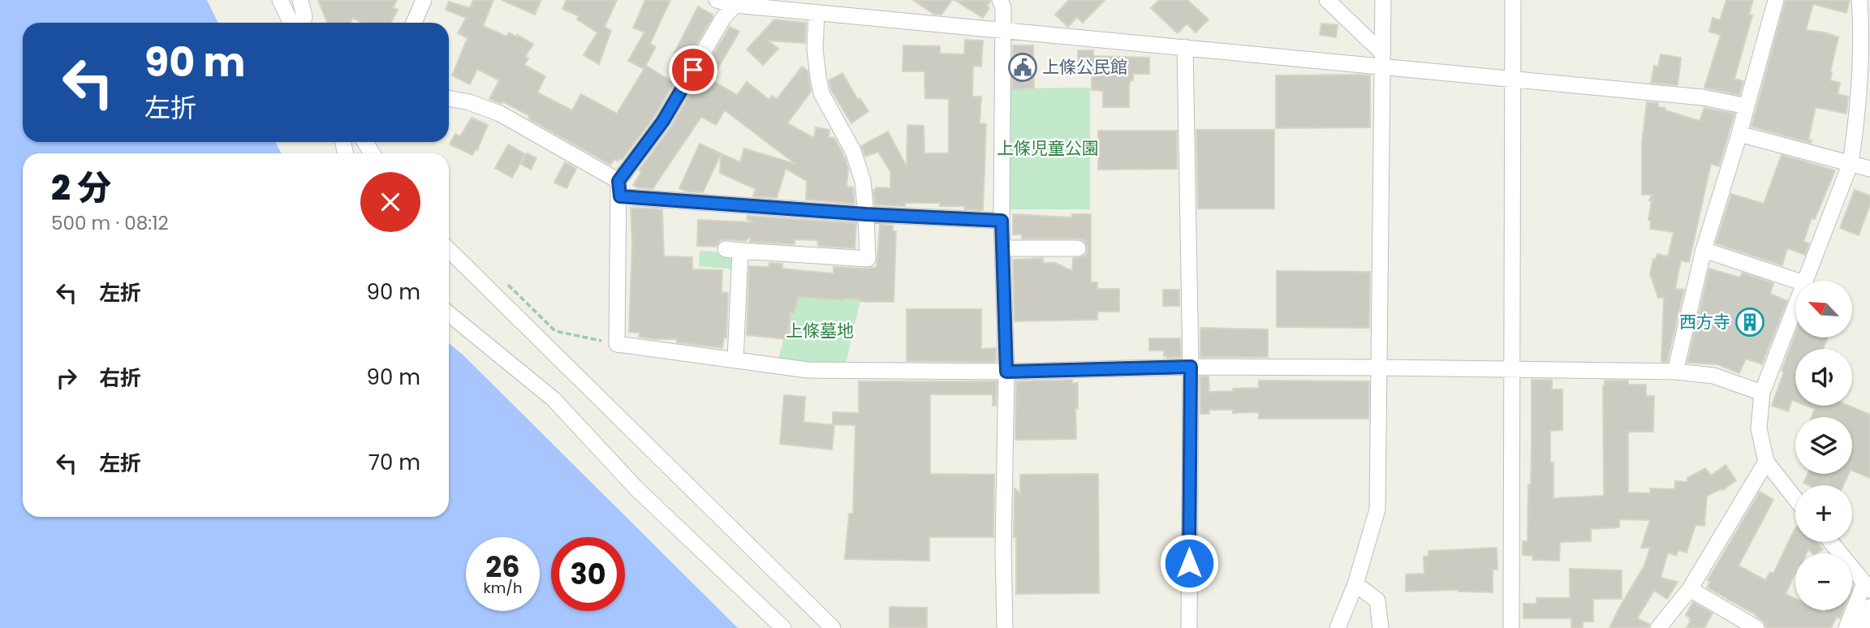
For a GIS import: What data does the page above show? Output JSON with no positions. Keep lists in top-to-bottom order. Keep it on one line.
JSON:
{"parks":["上條児童公園","上條墓地"],"places":{"public building":["上條公民館"],"building":["西方寺"]},"north":"top left","page":{"turn":["90 m","左折"],"heading":["2 分","500 m · 08:12"],"list":[{"name":"左折","value":"90 m"},{"name":"右折","value":"90 m"},{"name":"左折","value":"70 m"}],"map_buttons":["+","−"],"speed":"26 km/h","limit":"30"}}
